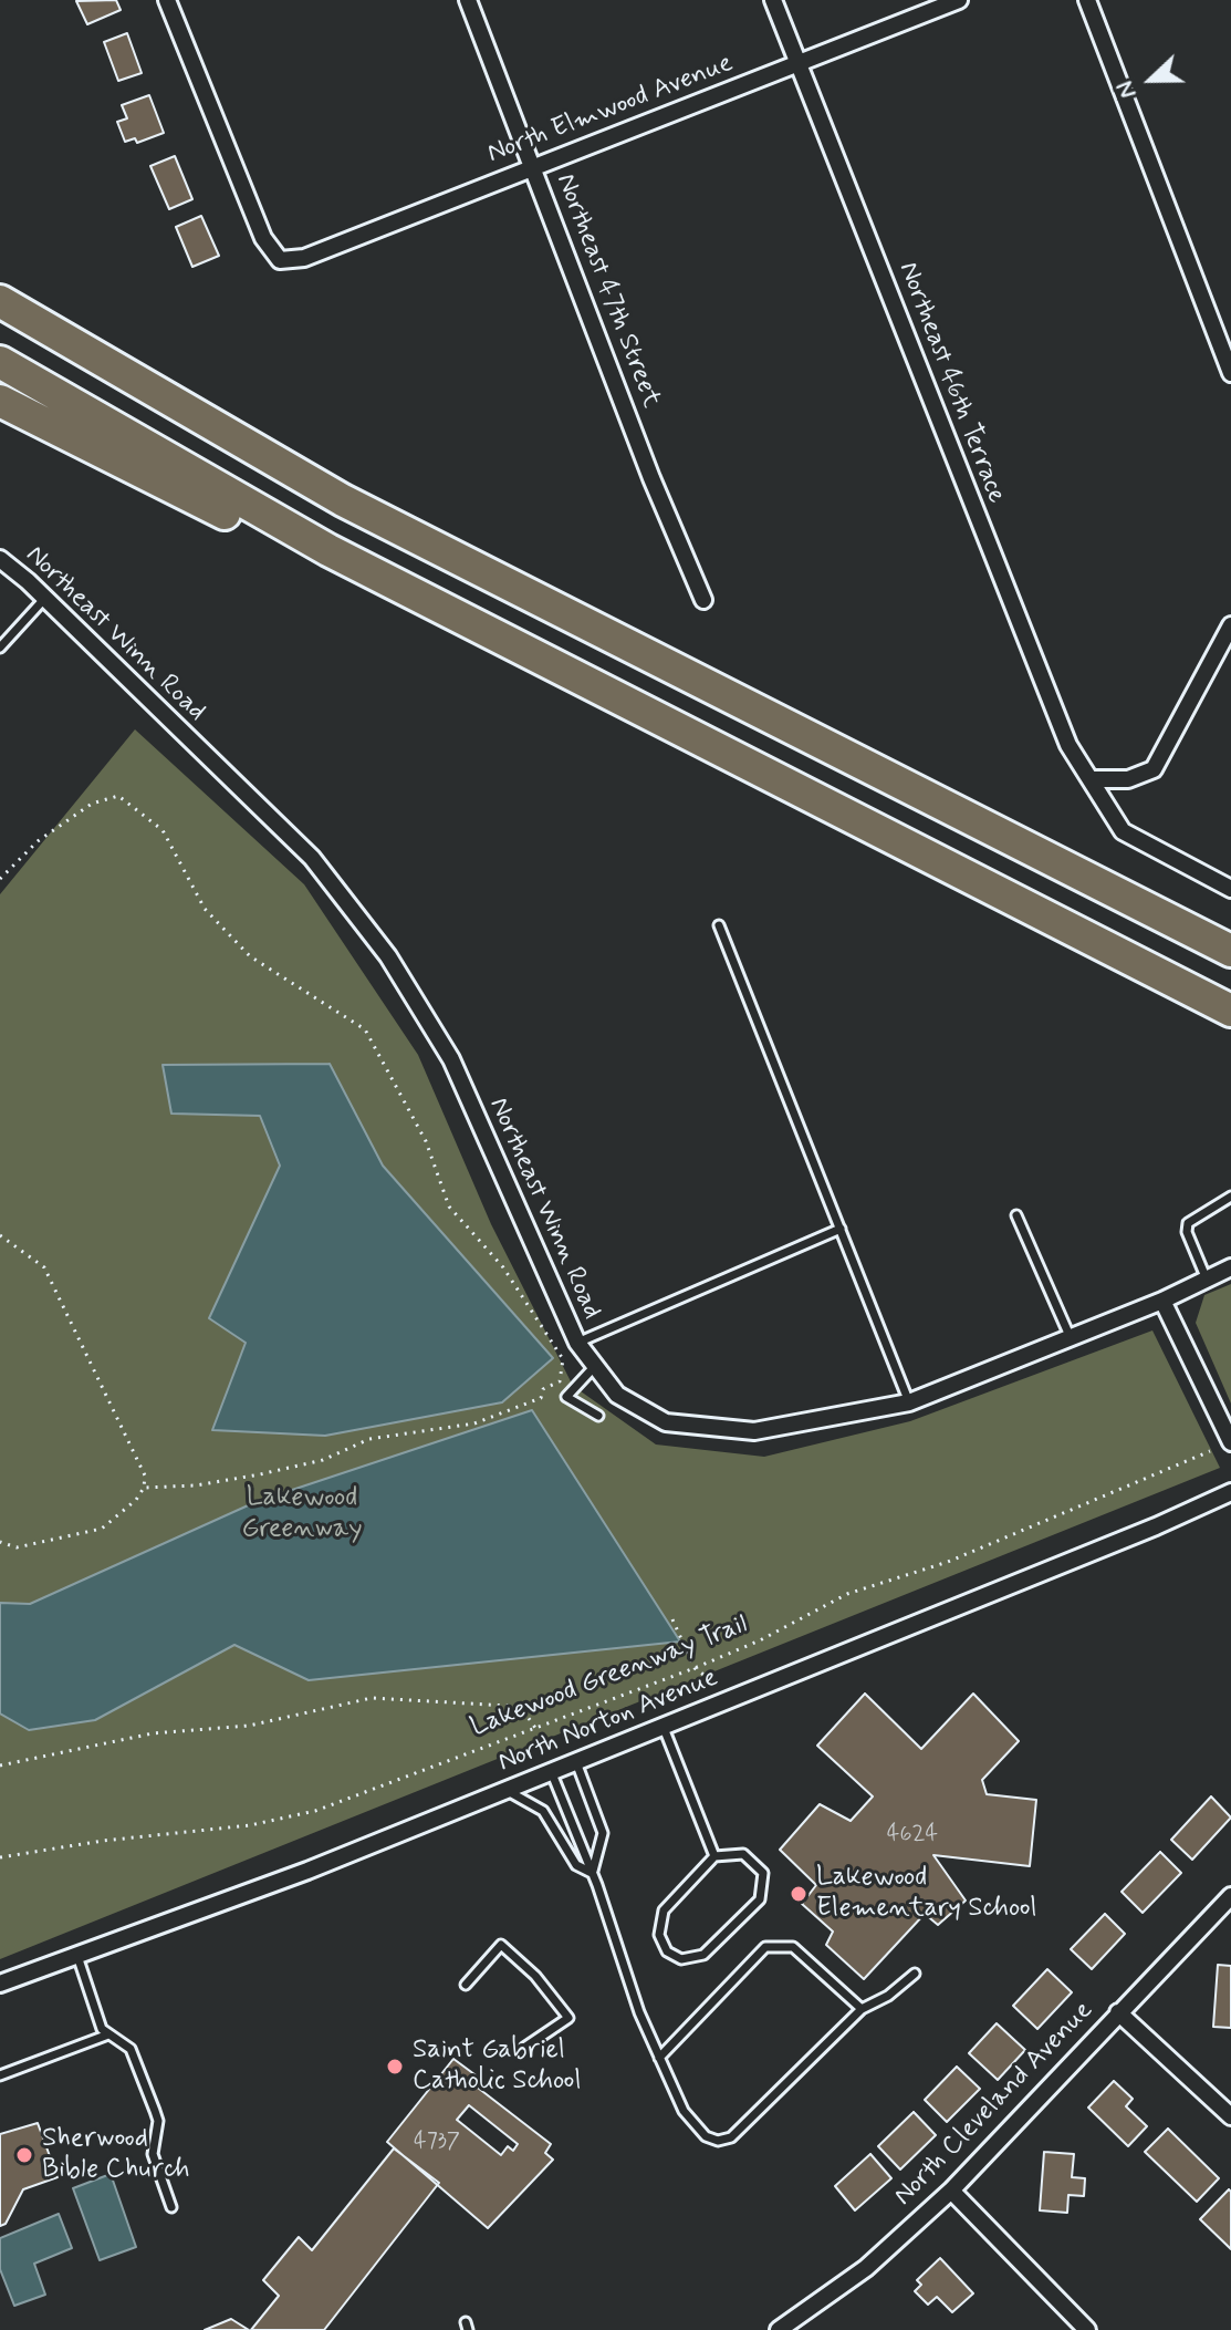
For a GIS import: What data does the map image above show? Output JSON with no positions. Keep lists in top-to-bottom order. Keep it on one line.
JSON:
{"streets":{"street":["North Elmwood Avenue","Northeast 47th Street","Northeast 46th Terrace","Northeast Winn Road","North Norton Avenue","North Cleveland Avenue"],"path":["Lakewood Greenway Trail"]},"crossings":[["North Elmwood Avenue","Northeast 47th Street"],["North Elmwood Avenue","Northeast 46th Terrace"]],"parks":["Lakewood Greenway"],"places":["Lakewood Elementary School","Saint Gabriel Catholic School","Sherwood Bible Church"],"house_numbers":["4624","4737"],"north":"left"}
